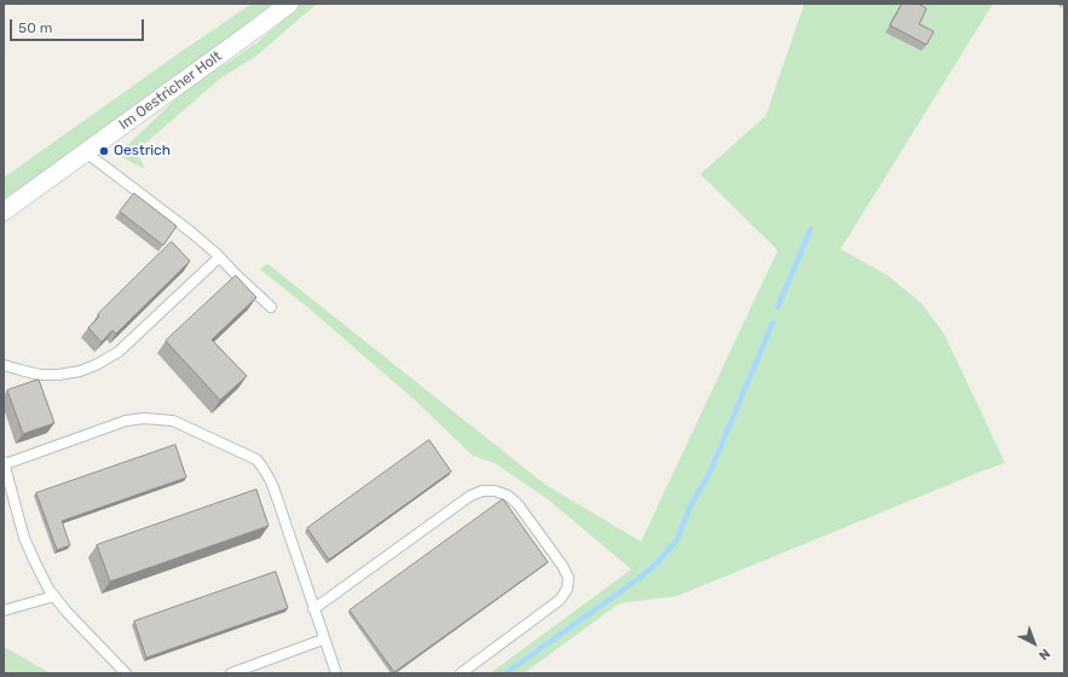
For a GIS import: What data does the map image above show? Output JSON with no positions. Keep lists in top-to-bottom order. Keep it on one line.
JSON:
{"streets":{"street":["Im Oestricher Holt"]},"places":["Oestrich"],"scale_bar":"50 m","north":"bottom right"}
